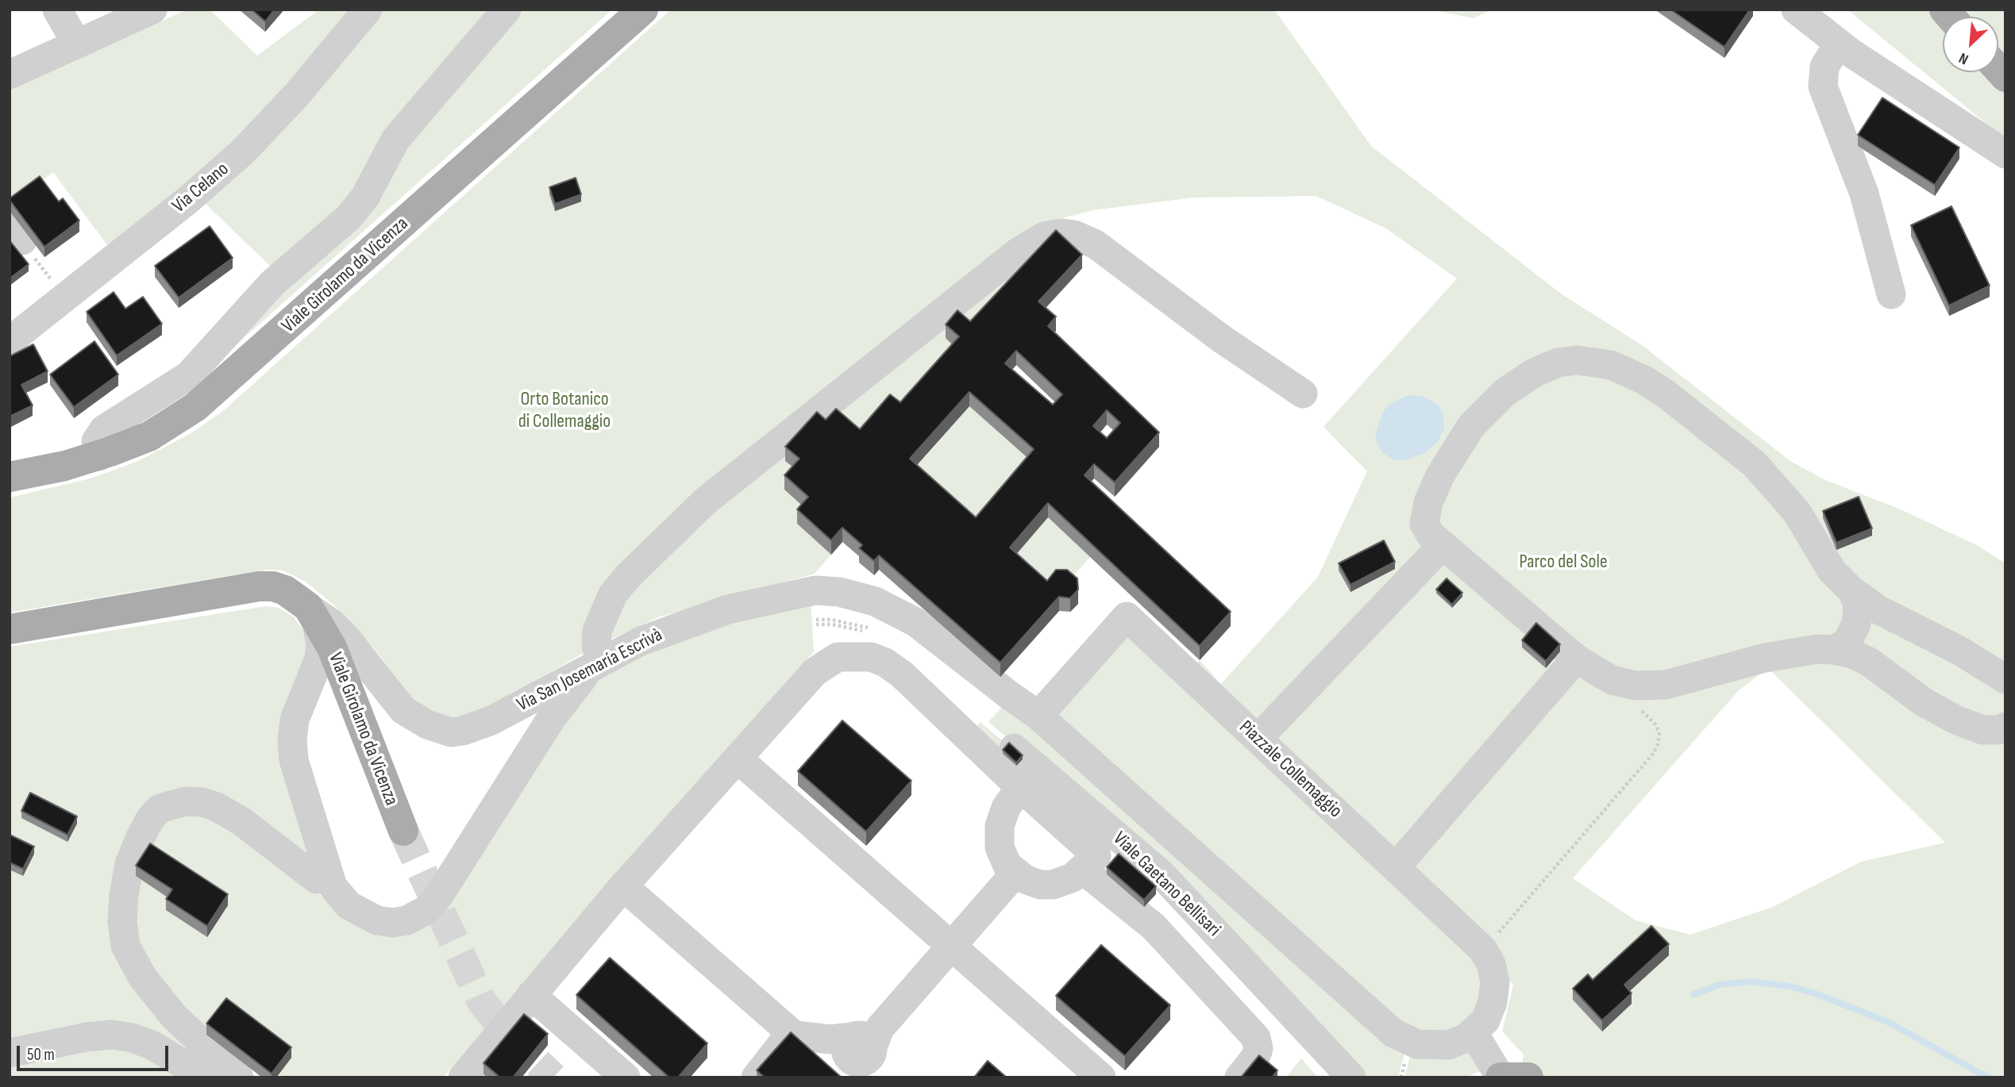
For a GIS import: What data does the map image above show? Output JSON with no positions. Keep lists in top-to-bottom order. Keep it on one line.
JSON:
{"streets":{"main road":["Viale Girolamo da Vicenza"],"street":["Via Celano","Via San Josemaría Escrivà","Piazzale Collemaggio","Viale Gaetano Bellisari"]},"crossings":[["Viale Girolamo da Vicenza","Via San Josemaría Escrivà"],["Via San Josemaría Escrivà","Piazzale Collemaggio"]],"parks":["Orto Botanico di Collemaggio","Parco del Sole"],"scale_bar":"50 m","north":"bottom left"}
